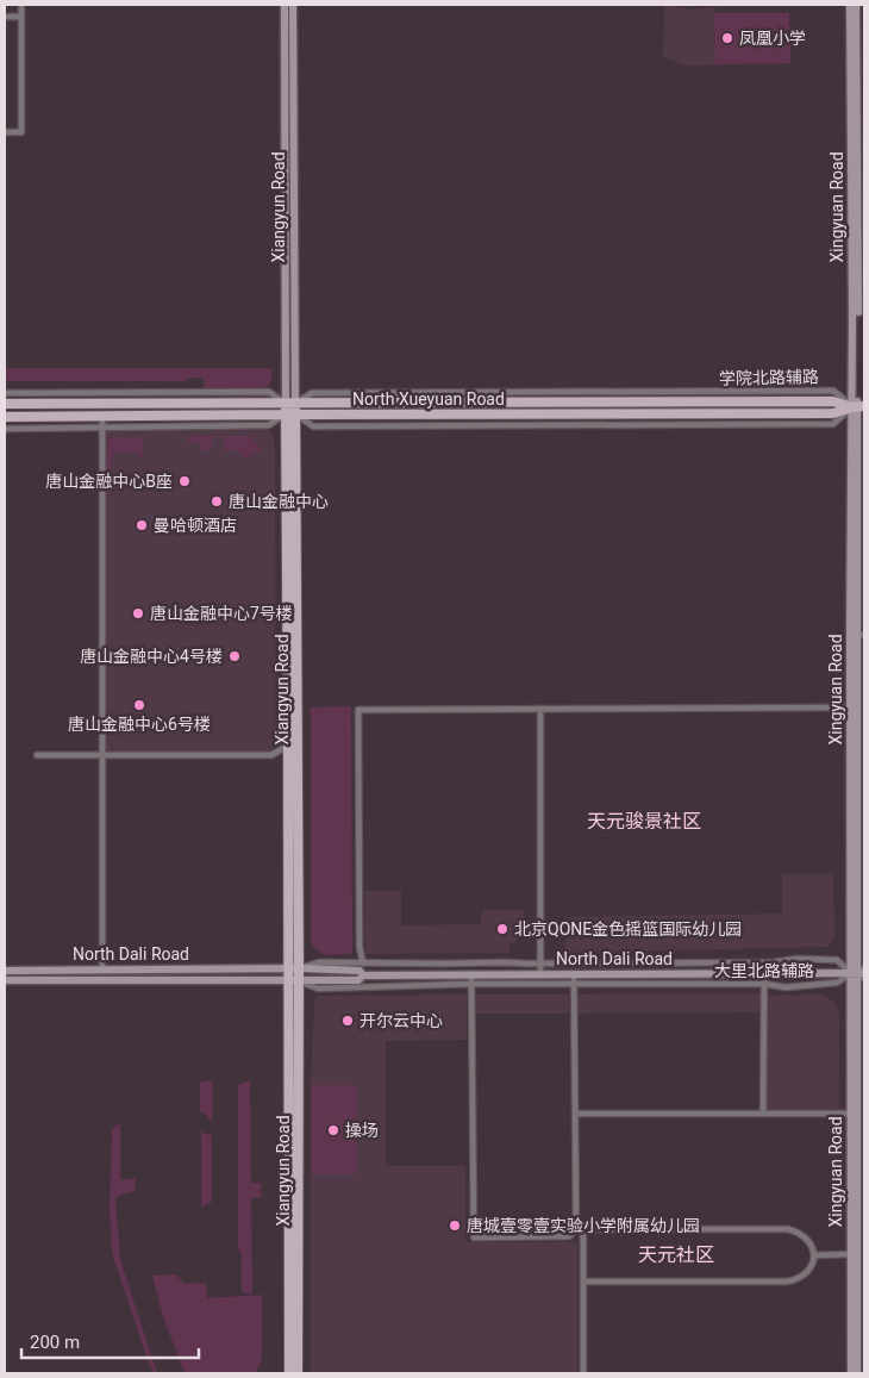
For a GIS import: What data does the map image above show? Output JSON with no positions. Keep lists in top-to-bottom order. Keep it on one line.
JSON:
{"streets":{"main road":["Xiangyun Road","Xingyuan Road","North Xueyuan Road","North Dali Road"],"street":["学院北路辅路","大里北路辅路"]},"crossings":[["Xiangyun Road","North Xueyuan Road"],["Xiangyun Road","North Dali Road"],["Xiangyun Road","大里北路辅路"],["Xingyuan Road","学院北路辅路"],["Xingyuan Road","North Xueyuan Road"],["Xingyuan Road","North Dali Road"],["Xingyuan Road","大里北路辅路"],["学院北路辅路","North Xueyuan Road"],["North Dali Road","大里北路辅路"]],"districts":["天元骏景社区","天元社区"],"places":["凤凰小学","唐山金融中心B座","唐山金融中心","曼哈顿酒店","唐山金融中心7号楼","唐山金融中心4号楼","唐山金融中心6号楼","北京QONE金色摇篮国际幼儿园","开尔云中心","操场","唐城壹零壹实验小学附属幼儿园"],"scale_bar":"200 m"}
